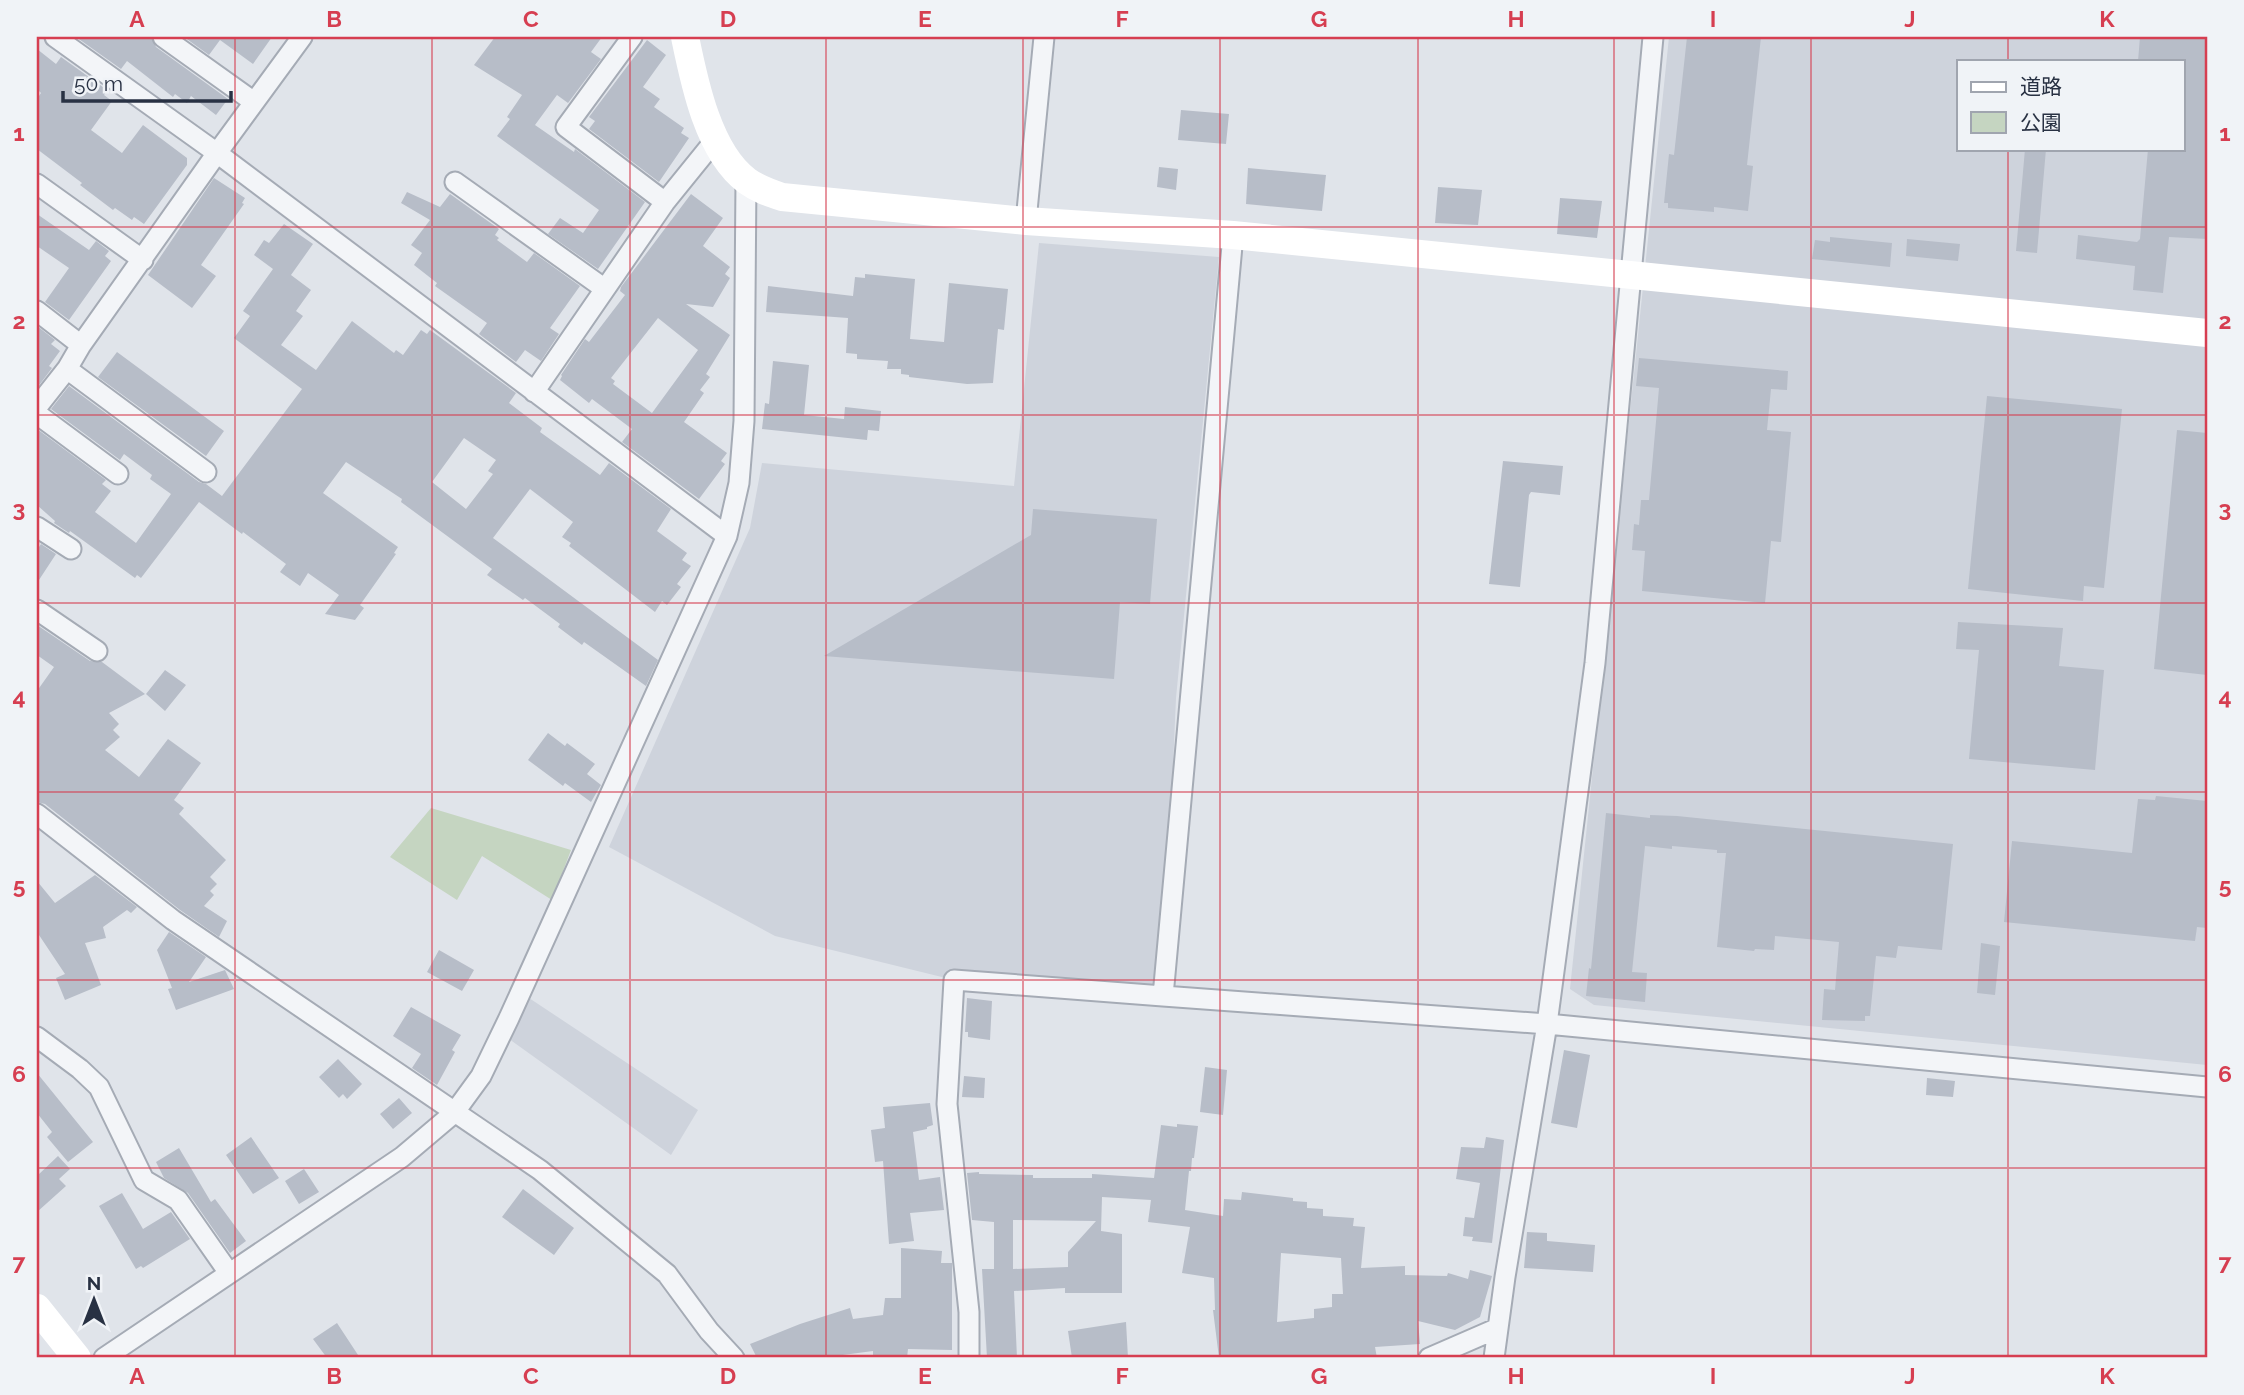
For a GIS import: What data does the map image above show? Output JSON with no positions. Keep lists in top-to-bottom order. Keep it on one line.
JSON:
{"legend":["道路","公園"],"scale_bar":"50 m","north":"top","grid":{"columns":["A","B","C","D","E","F","G","H","I","J","K"],"rows":["1","2","3","4","5","6","7"]}}
